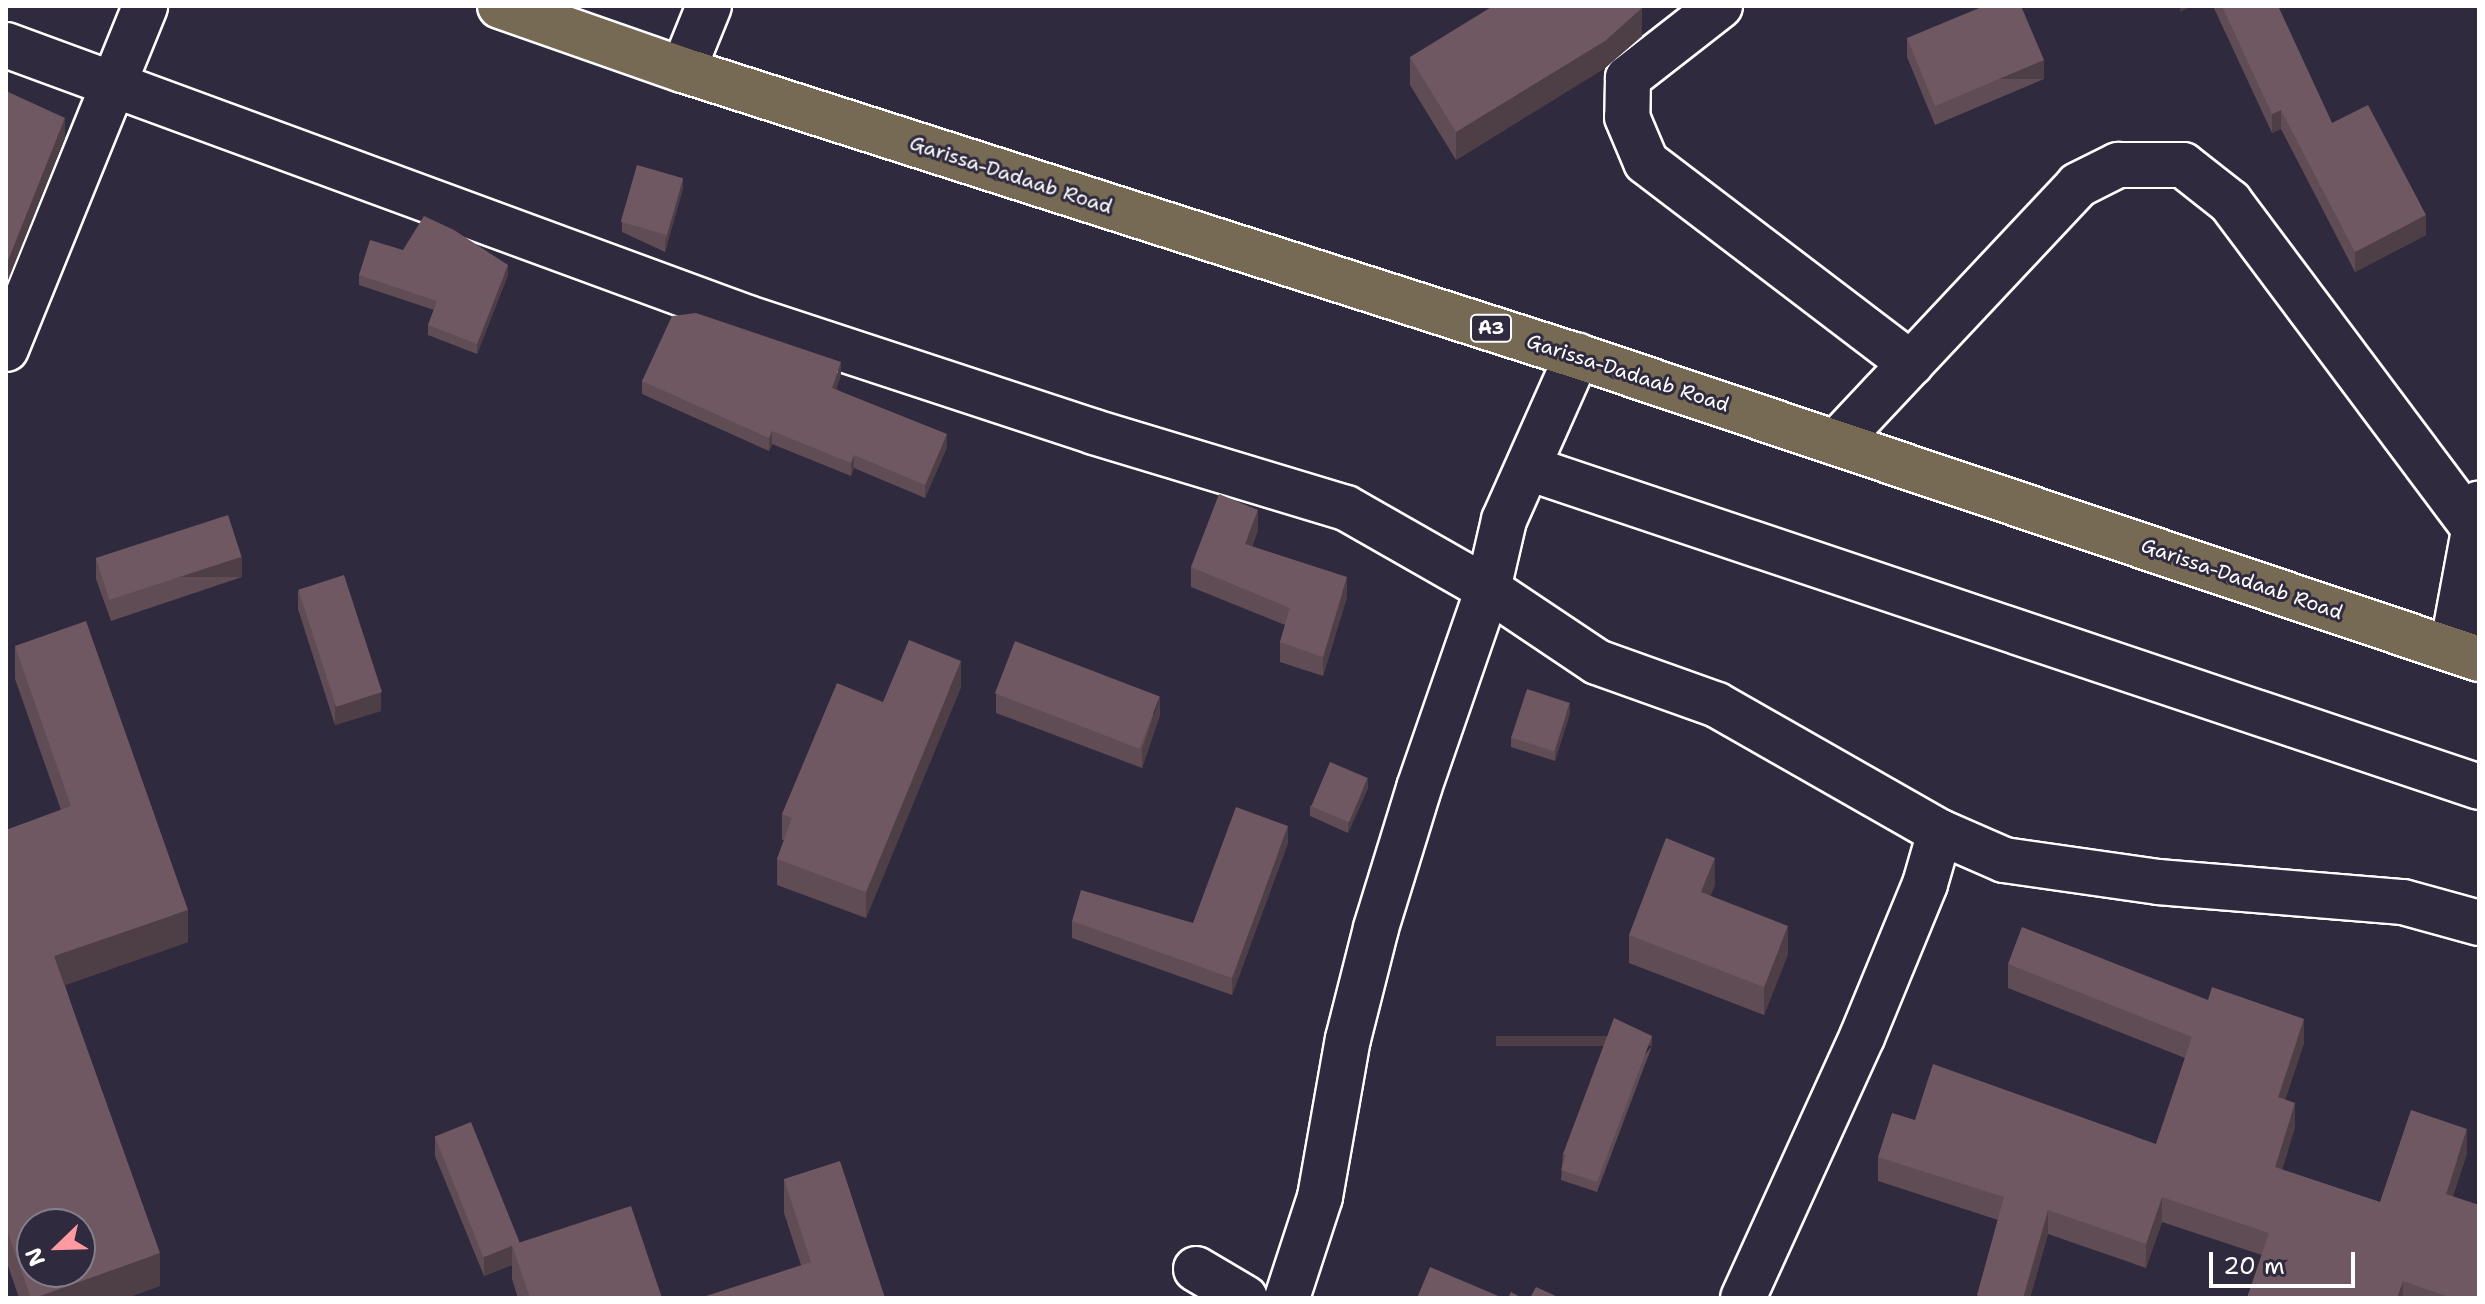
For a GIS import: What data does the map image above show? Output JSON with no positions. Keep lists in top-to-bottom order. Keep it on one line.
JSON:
{"streets":{"highway":["Garissa-Dadaab Road","A3"]},"scale_bar":"20 m","north":"bottom left"}
